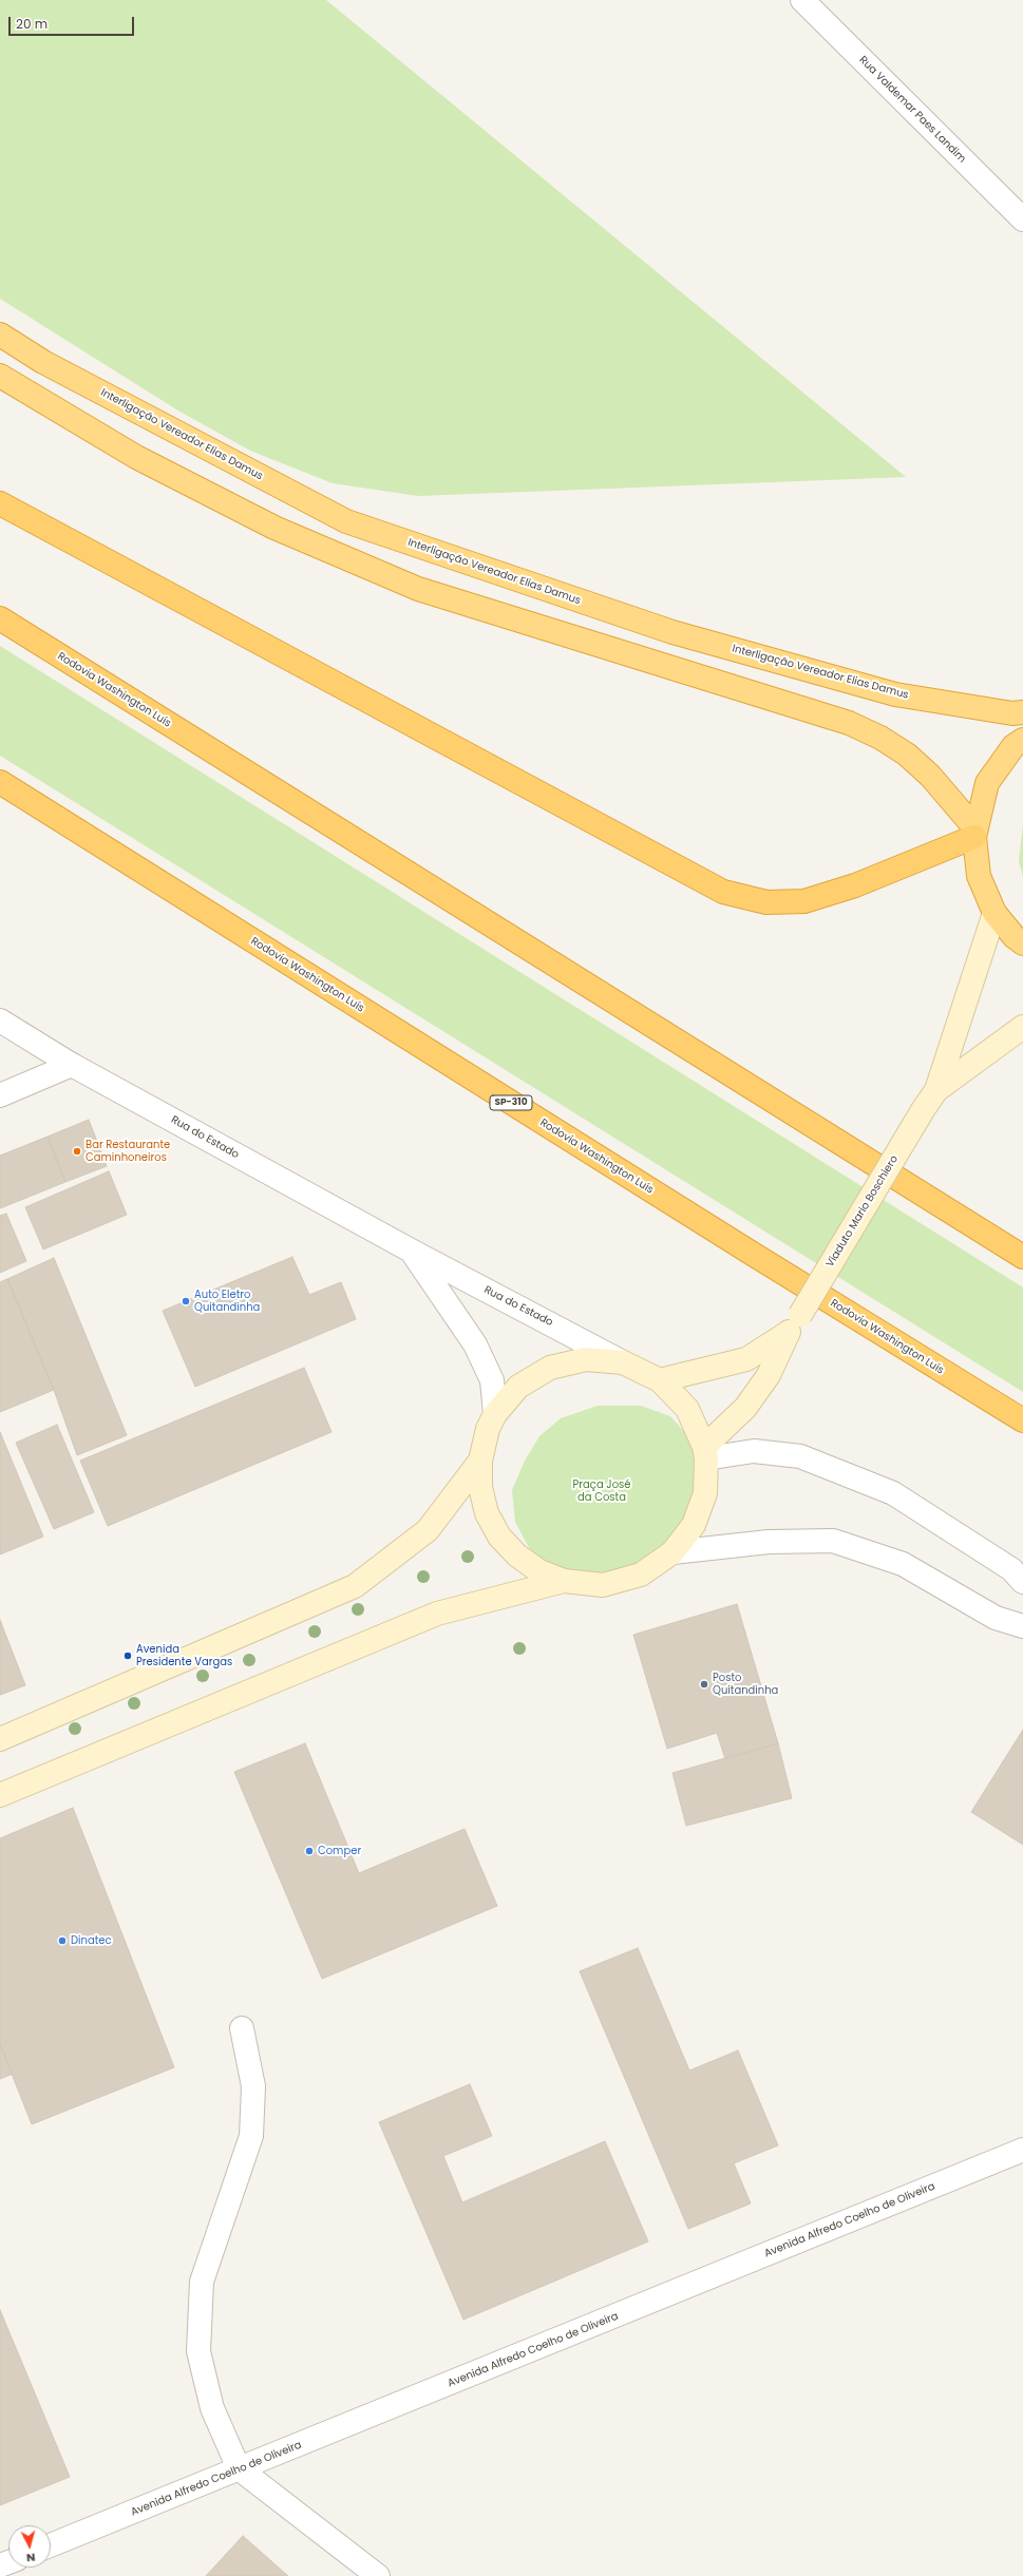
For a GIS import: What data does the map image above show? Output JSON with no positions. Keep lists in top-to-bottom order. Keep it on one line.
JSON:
{"streets":{"highway":["Interligação Vereador Elias Damus","Rodovia Washington Luís","SP-310"],"main road":["Viaduto Mario Boschiero"],"street":["Rua Valdemar Paes Landim","Rua do Estado","Avenida Alfredo Coelho de Oliveira"]},"parks":["Praça José da Costa"],"places":["Bar Restaurante Caminhoneiros","Auto Eletro Quitandinha","Avenida Presidente Vargas","Posto Quitandinha","Comper","Dinatec"],"scale_bar":"20 m","north":"bottom"}
